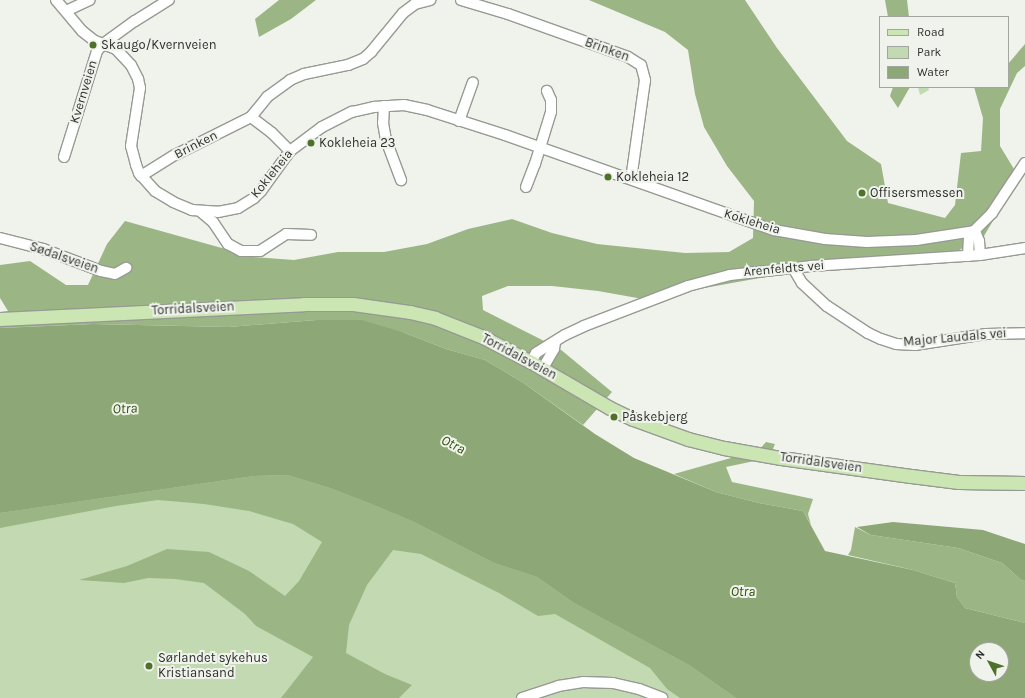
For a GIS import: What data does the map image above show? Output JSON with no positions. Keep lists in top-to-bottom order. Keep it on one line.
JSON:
{"streets":{"main road":["Torridalsveien"],"street":["Brinken","Kvernveien","Kokleheia","Sødalsveien","Arenfeldts vei","Major Laudals vei"]},"crossings":[["Brinken","Kokleheia"],["Kvernveien","Kokleheia"],["Arenfeldts vei","Torridalsveien"],["Arenfeldts vei","Major Laudals vei"]],"water":["Otra"],"places":["Skaugo/Kvernveien","Kokleheia 23","Kokleheia 12","Offisersmessen","Påskebjerg","Sørlandet sykehus Kristiansand"],"legend":["Road","Park","Water"],"north":"top left"}
